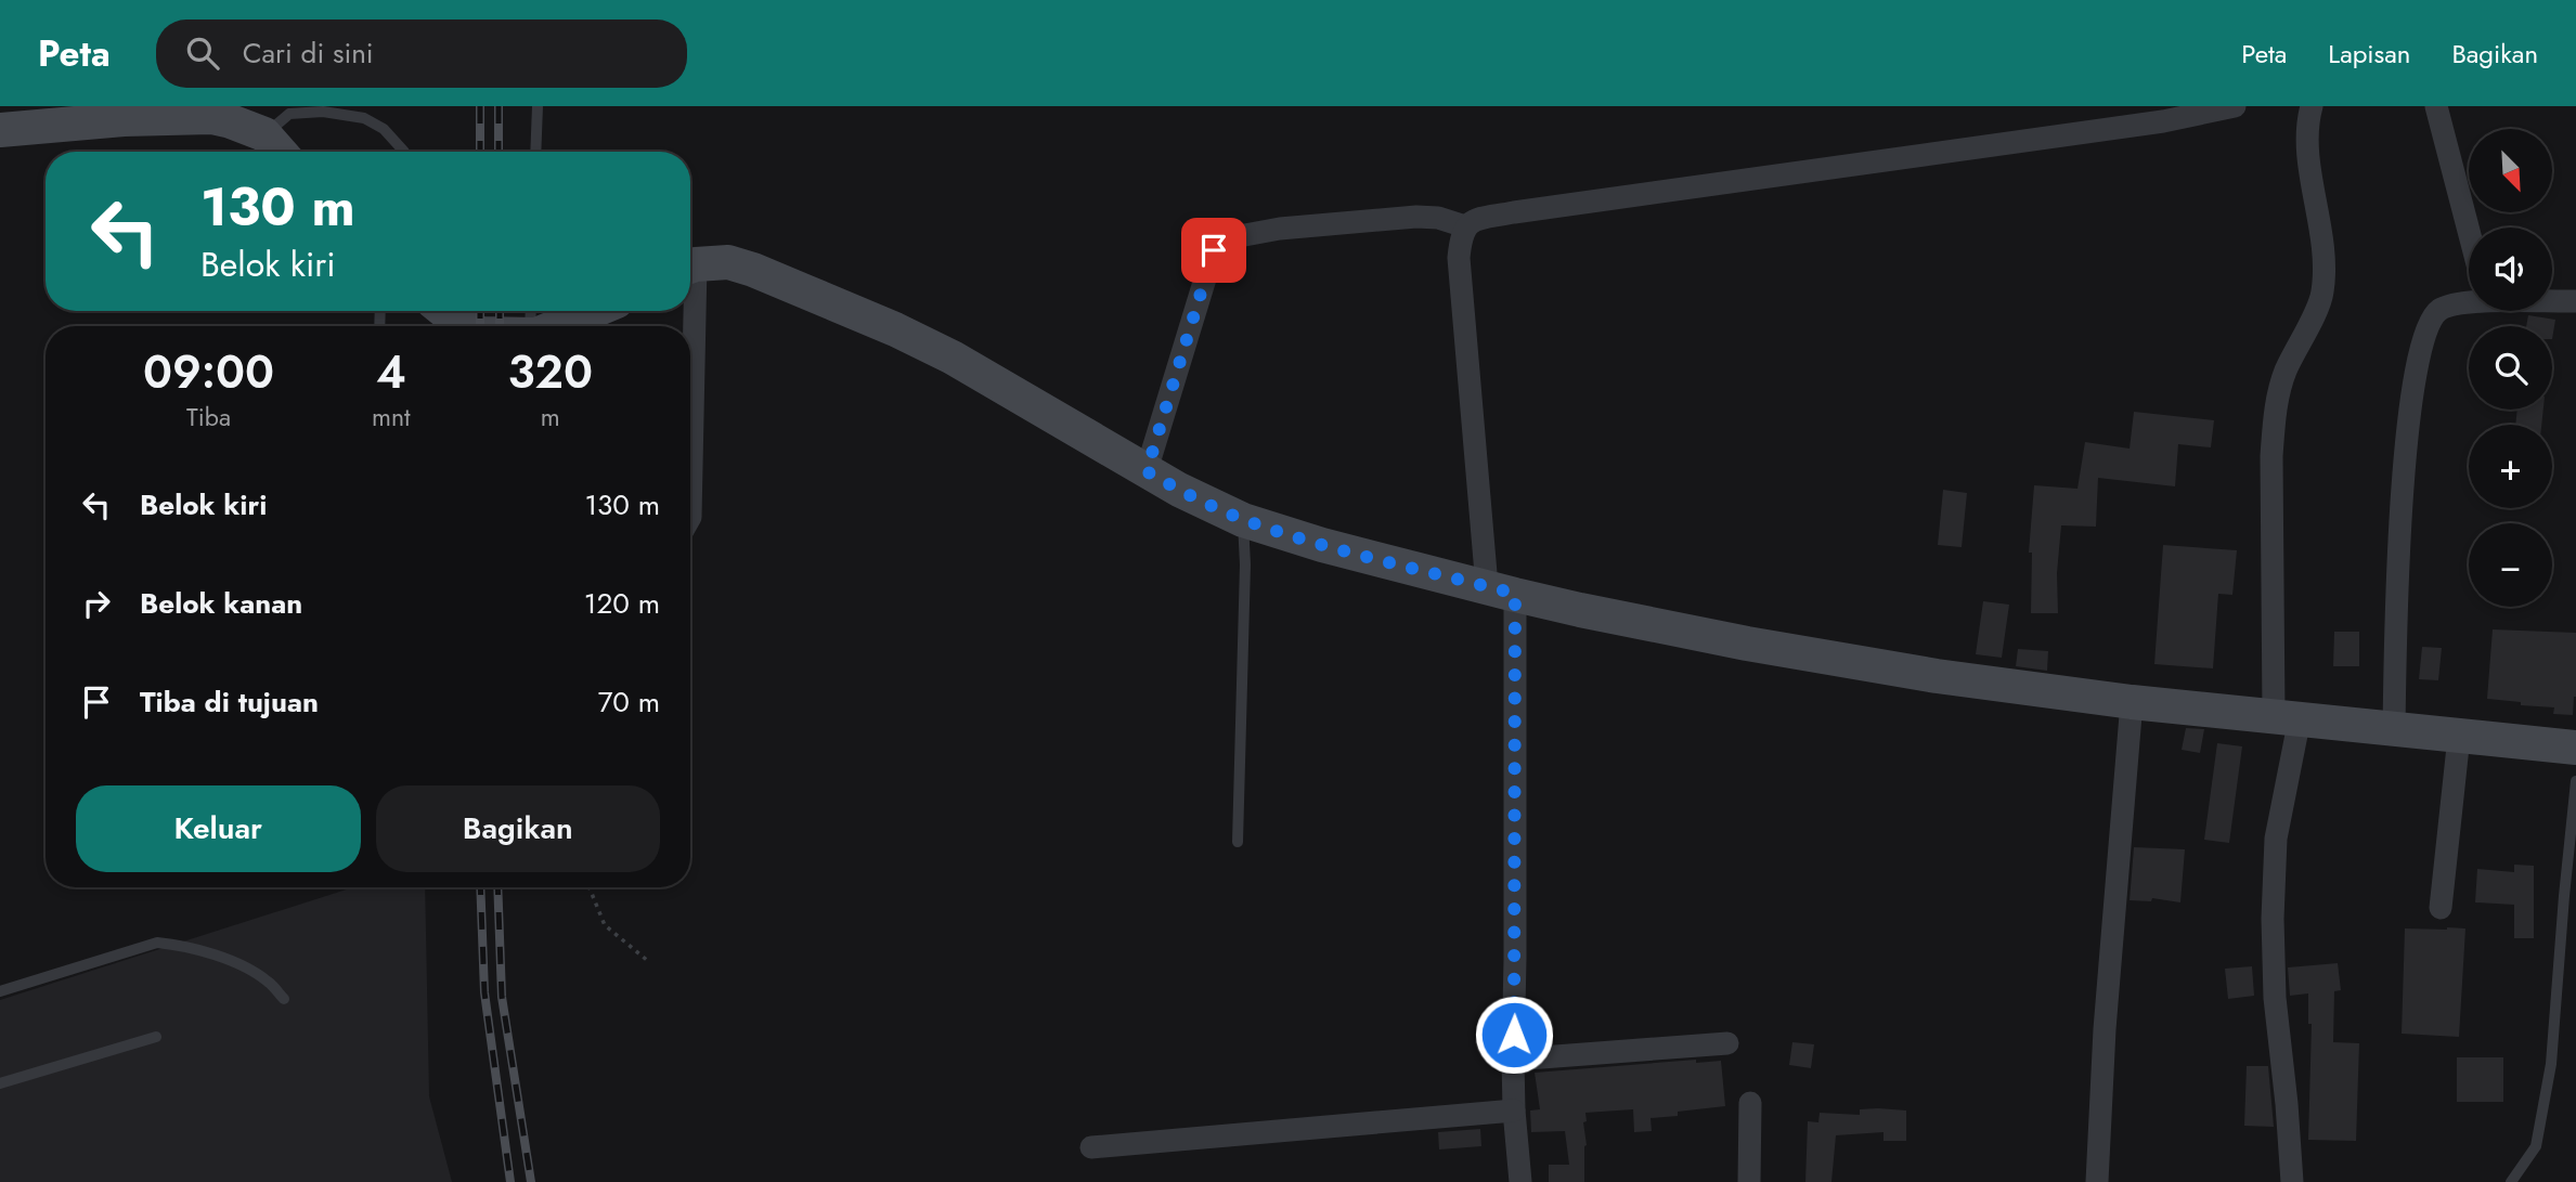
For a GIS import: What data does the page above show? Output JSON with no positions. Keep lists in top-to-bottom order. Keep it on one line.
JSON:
{"north":"bottom right","page":{"header":"Peta","search":"Cari di sini","nav":["Peta","Lapisan","Bagikan"],"map_buttons":["+","−"],"turn":["130 m","Belok kiri"],"eta":["09:00","Tiba","4","mnt","320","m"],"list":[{"name":"Belok kiri","value":"130 m"},{"name":"Belok kanan","value":"120 m"},{"name":"Tiba di tujuan","value":"70 m"}],"buttons":["Keluar","Bagikan"]}}
